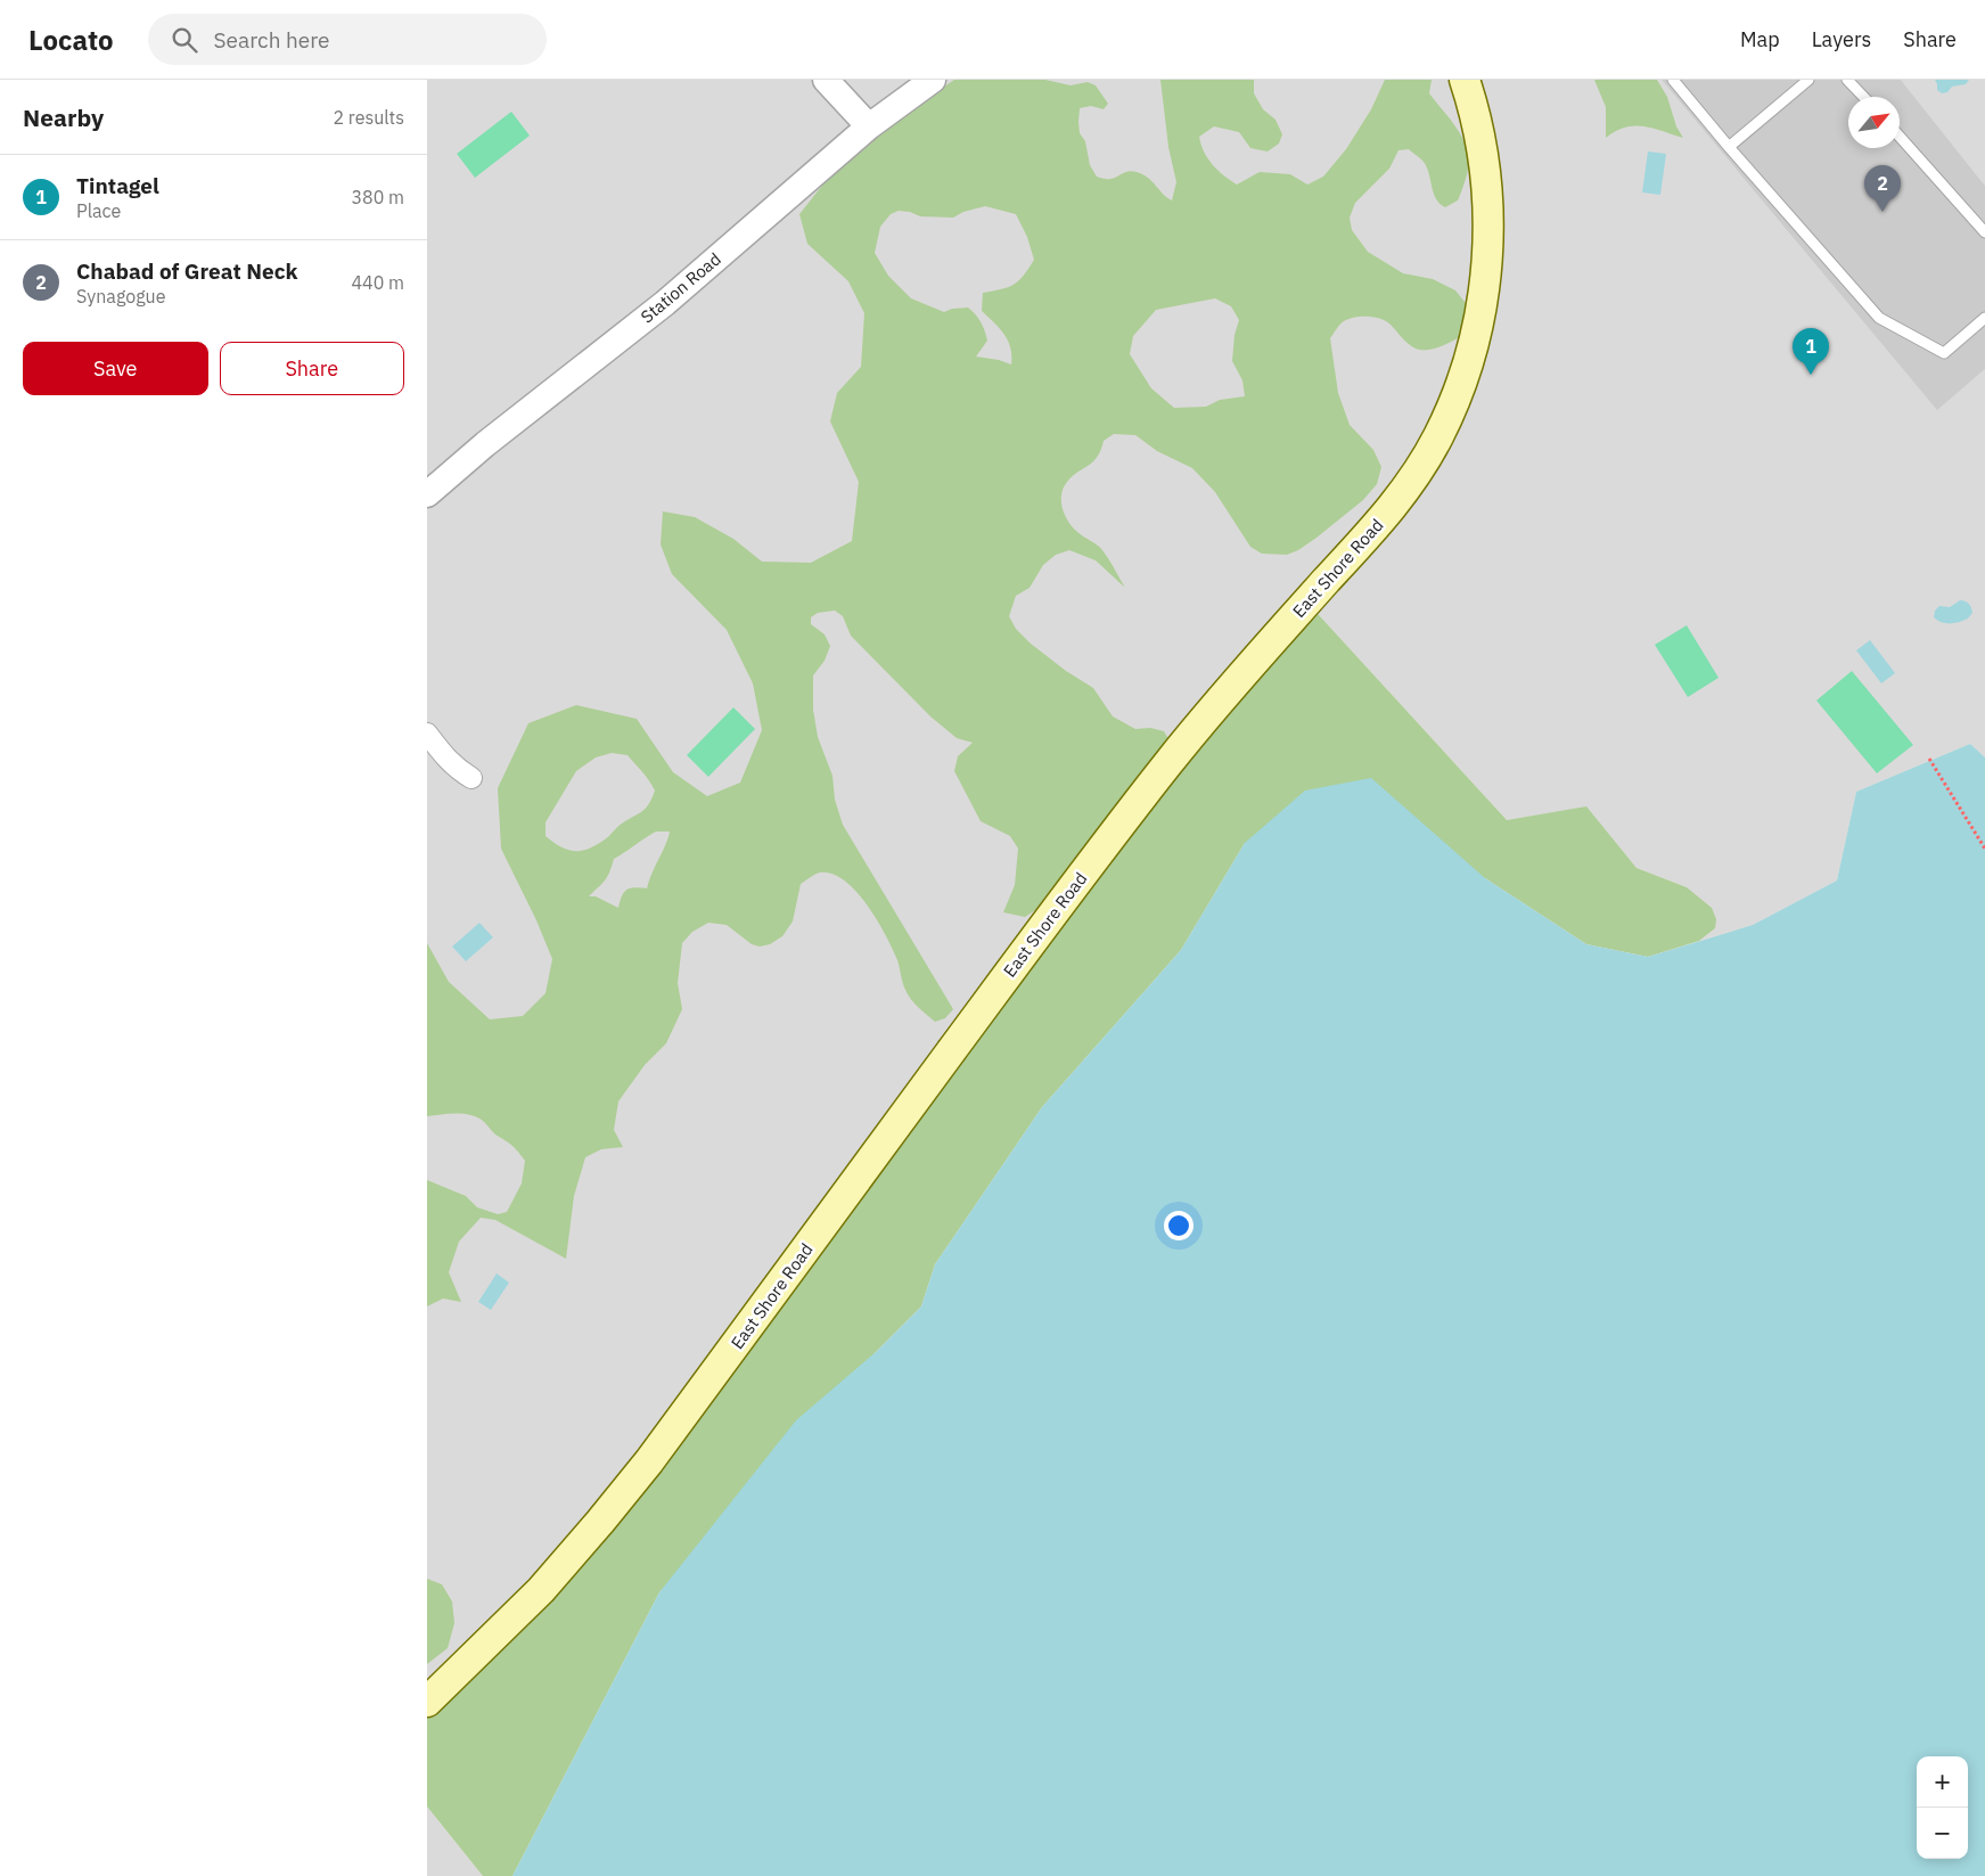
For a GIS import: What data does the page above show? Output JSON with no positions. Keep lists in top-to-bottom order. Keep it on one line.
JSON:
{"streets":{"main road":["East Shore Road"],"street":["Station Road"]},"north":"top right","page":{"header":"Locato","search":"Search here","nav":["Map","Layers","Share"],"heading":["Nearby","2 results"],"list":[{"mark":"1","name":"Tintagel","note":"Place","value":"380 m"},{"mark":"2","name":"Chabad of Great Neck","note":"Synagogue","value":"440 m"}],"pins":["2","1"],"buttons":["Save","Share"],"map_buttons":["+","−"]}}
